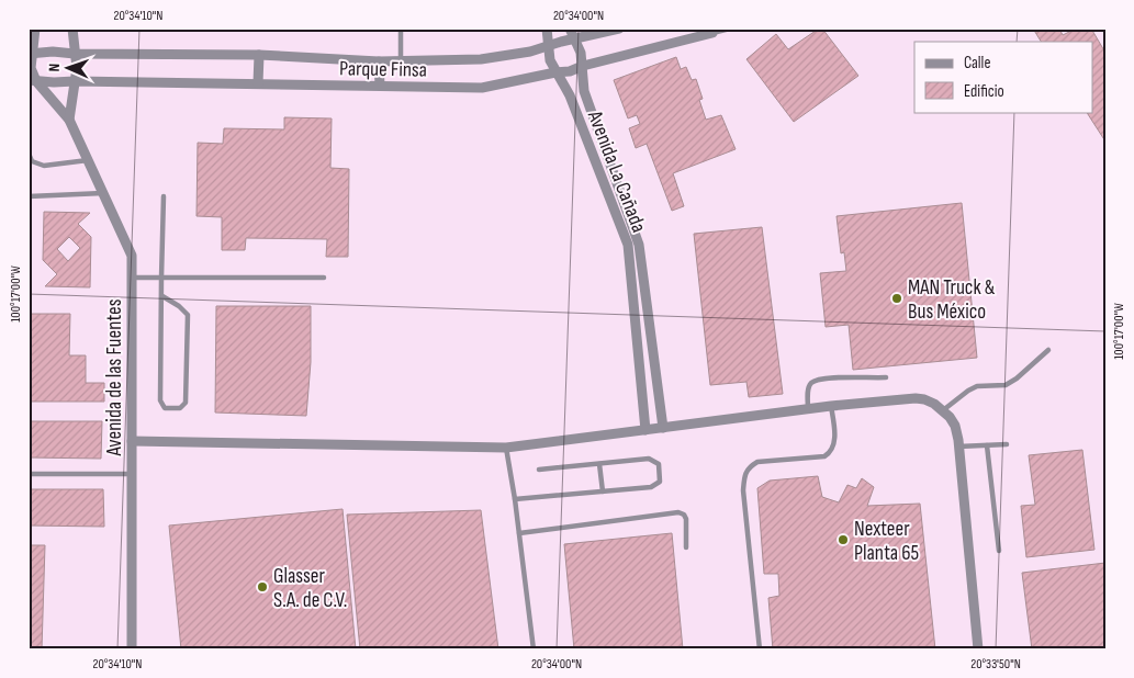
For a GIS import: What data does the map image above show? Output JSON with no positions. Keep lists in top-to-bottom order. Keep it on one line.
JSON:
{"streets":{"street":["Parque Finsa","Avenida La Cañada","Avenida de las Fuentes"]},"crossings":[["Parque Finsa","Avenida La Cañada"],["Parque Finsa","Avenida de las Fuentes"]],"places":["MAN Truck & Bus México","Nexteer Planta 65","Glasser S.A. de C.V."],"legend":["Calle","Edificio"],"north":"left","coordinates":["20°34'10\"N","20°34'00\"N","100°17'00\"W","20°33'50\"N"]}
